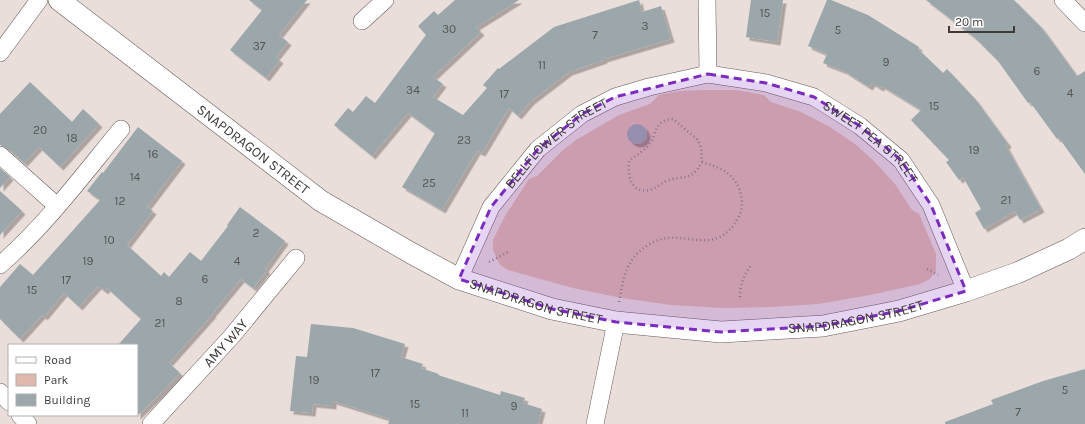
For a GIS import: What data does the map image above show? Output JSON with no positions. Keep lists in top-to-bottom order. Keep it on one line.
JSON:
{"streets":{"street":["SWEET PEA STREET","BELLFLOWER STREET","SNAPDRAGON STREET","AMY WAY"]},"crossings":[["SWEET PEA STREET","BELLFLOWER STREET"],["SWEET PEA STREET","SNAPDRAGON STREET"],["BELLFLOWER STREET","SNAPDRAGON STREET"]],"house_numbers":["15","3","30","5","7","37","9","11","6","34","4","17","15","20","18","23","19","16","14","25","21","12","2","10","19","4","6","17","15","8","21","17","19","5","15","9","7","11"],"legend":["Road","Park","Building"],"scale_bar":"20 m"}
